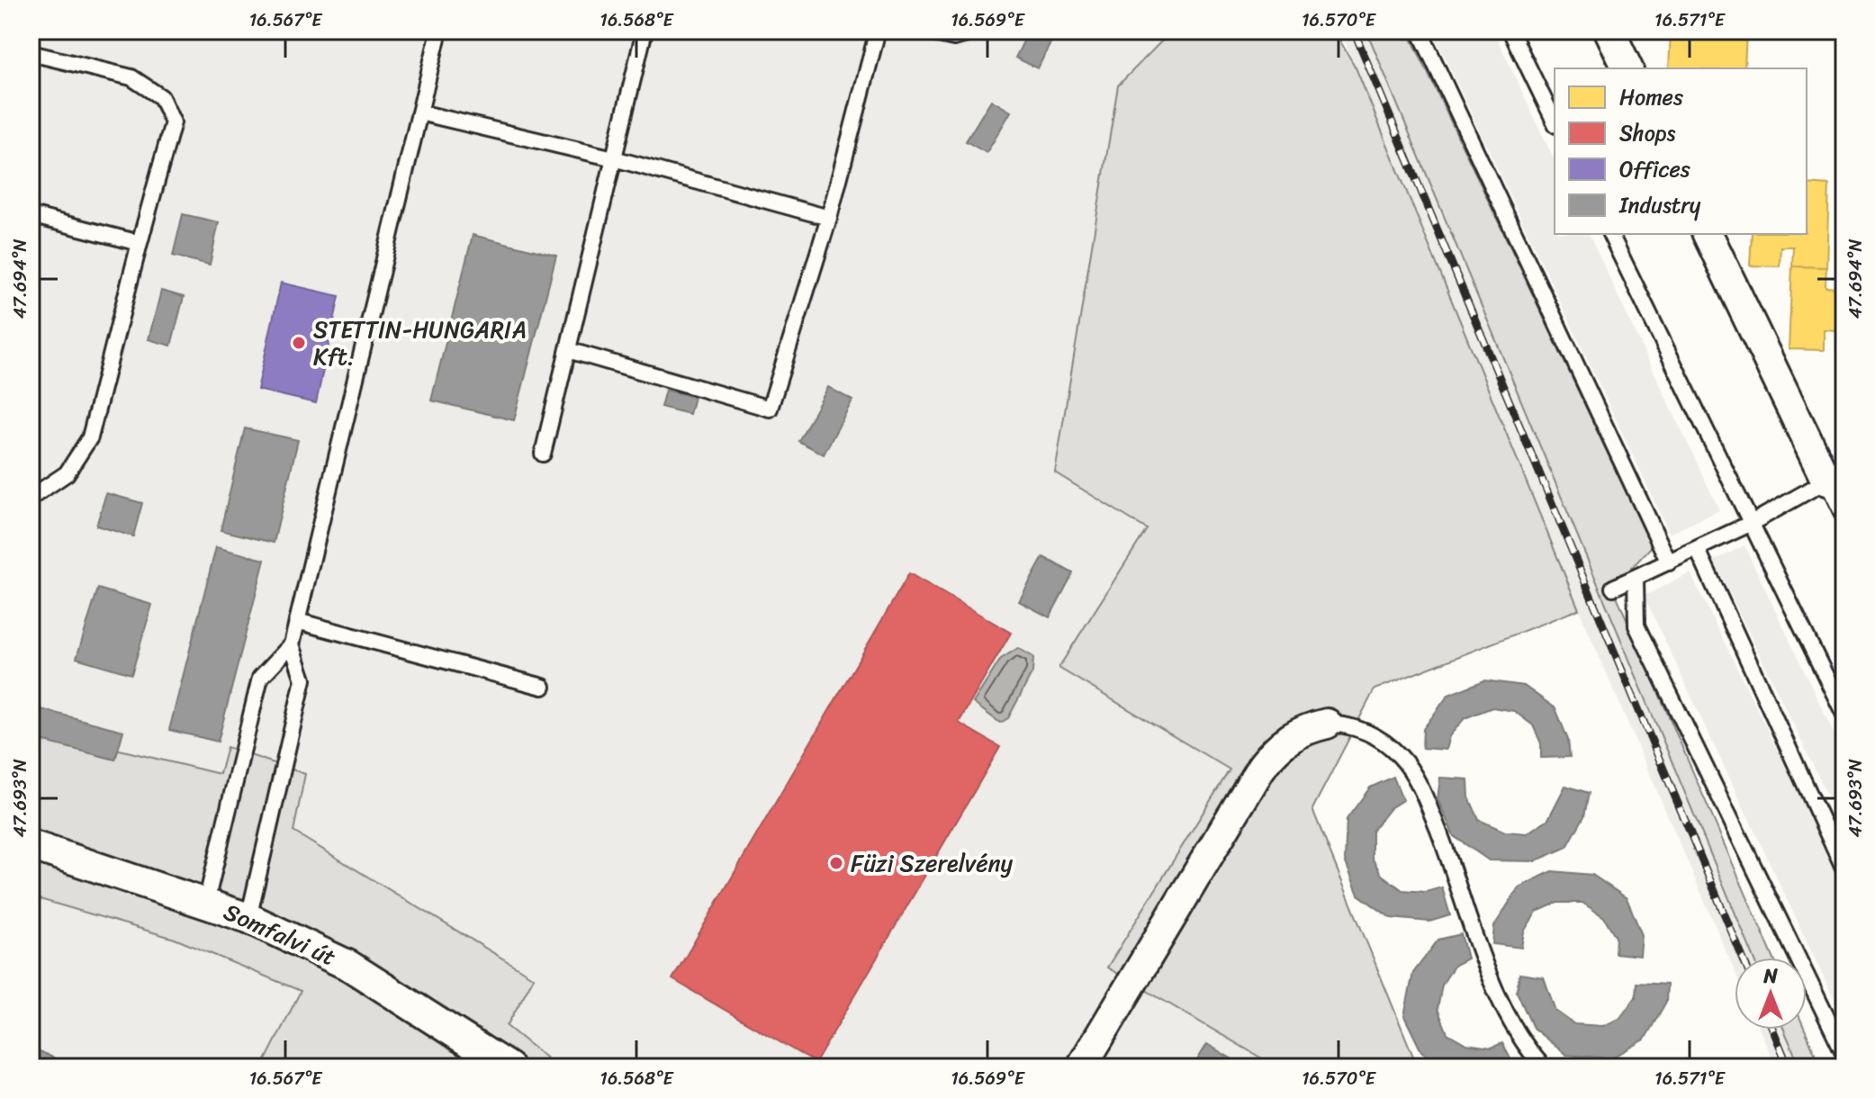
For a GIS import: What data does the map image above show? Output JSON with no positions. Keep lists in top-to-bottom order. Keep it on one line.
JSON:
{"streets":{"street":["Somfalvi út"]},"places":["STETTIN-HUNGARIA Kft.","Füzi Szerelvény"],"legend":["Homes","Shops","Offices","Industry"],"north":"top","coordinates":["16.567°E","16.568°E","16.569°E","16.570°E","16.571°E","47.694°N","47.693°N"]}
